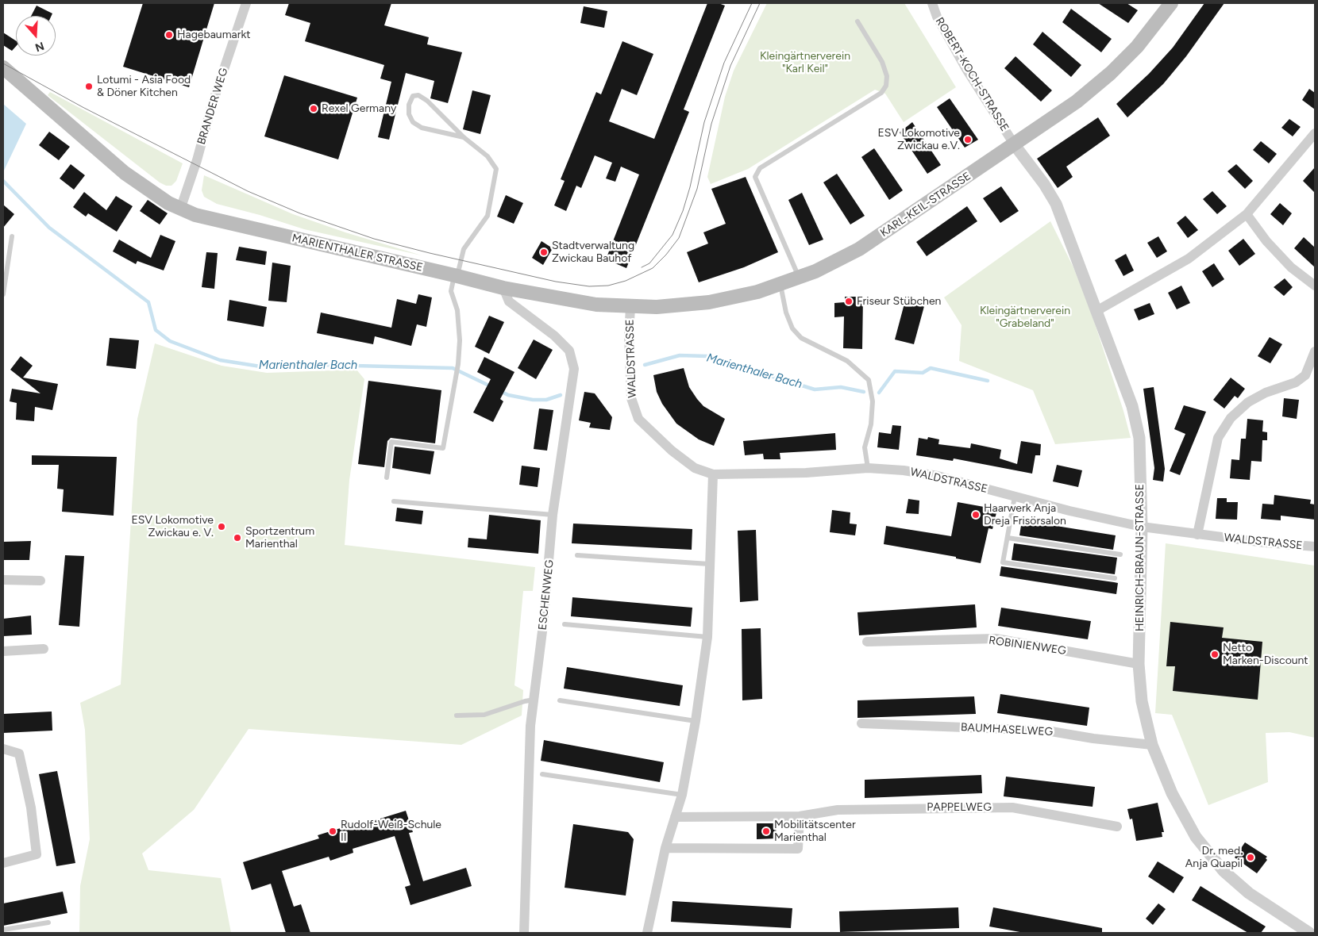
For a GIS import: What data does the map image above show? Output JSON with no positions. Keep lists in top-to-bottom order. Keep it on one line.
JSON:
{"streets":{"main road":["KARL-KEIL-STRASSE","MARIENTHALER STRASSE"],"street":["ROBERT-KOCH-STRASSE","BRANDER WEG","WALDSTRASSE","HEINRICH-BRAUN-STRASSE","ESCHENWEG","ROBINIENWEG","BAUMHASELWEG","PAPPELWEG"]},"crossings":[["ROBERT-KOCH-STRASSE","KARL-KEIL-STRASSE"],["ROBERT-KOCH-STRASSE","HEINRICH-BRAUN-STRASSE"],["BRANDER WEG","MARIENTHALER STRASSE"],["KARL-KEIL-STRASSE","MARIENTHALER STRASSE"],["KARL-KEIL-STRASSE","WALDSTRASSE"],["KARL-KEIL-STRASSE","HEINRICH-BRAUN-STRASSE"],["MARIENTHALER STRASSE","WALDSTRASSE"],["MARIENTHALER STRASSE","ESCHENWEG"],["WALDSTRASSE","HEINRICH-BRAUN-STRASSE"],["HEINRICH-BRAUN-STRASSE","ROBINIENWEG"],["HEINRICH-BRAUN-STRASSE","BAUMHASELWEG"]],"water":["Marienthaler Bach"],"parks":["Kleingärtnerverein \"Karl Keil\"","Kleingärtnerverein \"Grabeland\""],"places":["Hagebaumarkt","Lotumi - Asia Food & Döner Kitchen","Rexel Germany","ESV Lokomotive Zwickau e.V.","Stadtverwaltung Zwickau Bauhof","Friseur Stübchen","Haarwerk Anja Dreja Frisörsalon","ESV Lokomotive Zwickau e. V.","Sportzentrum Marienthal","Netto Marken-Discount","Rudolf-Weiß-Schule II","Mobilitätscenter Marienthal","Dr. med. Anja Quapil"],"north":"bottom"}
